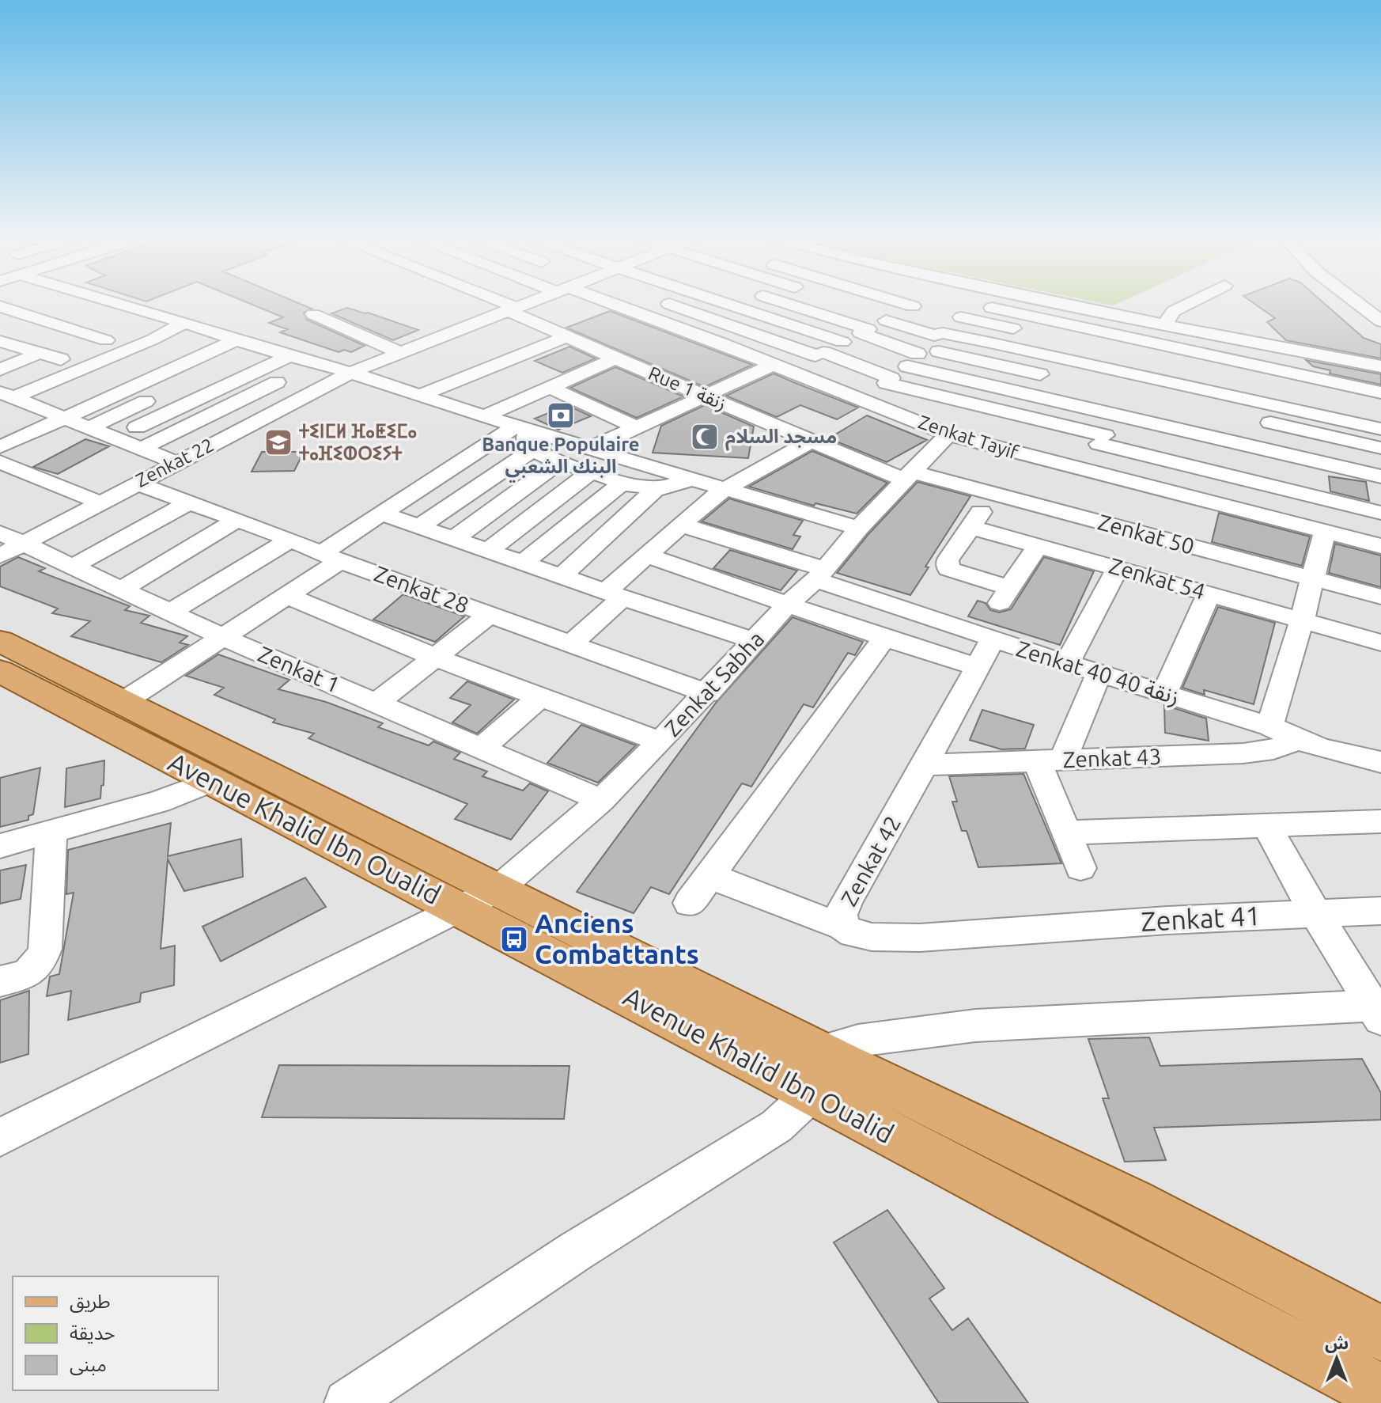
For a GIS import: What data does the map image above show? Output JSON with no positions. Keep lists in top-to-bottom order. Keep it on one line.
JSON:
{"streets":{"main road":["Avenue Khalid Ibn Oualid"],"street":["Rue 1 زنقة","Zenkat Tayif","Zenkat 22","Zenkat 50","Zenkat 54","Zenkat 28","Zenkat 1","Zenkat 40 زنقة 40","Zenkat Sabha","Zenkat 43","Zenkat 42","Zenkat 41"]},"crossings":[["Rue 1 زنقة","Zenkat 22"],["Rue 1 زنقة","Zenkat 50"],["Rue 1 زنقة","Zenkat Sabha"],["Zenkat Tayif","Zenkat Sabha"],["Zenkat 22","Zenkat 28"],["Zenkat 22","Zenkat 1"],["Zenkat 50","Zenkat Sabha"],["Zenkat 28","Zenkat Sabha"],["Zenkat 1","Zenkat Sabha"],["Zenkat 40 زنقة 40","Zenkat Sabha"],["Zenkat 40 زنقة 40","Zenkat 43"],["Zenkat 40 زنقة 40","Zenkat 42"],["Zenkat Sabha","Avenue Khalid Ibn Oualid"],["Zenkat 43","Zenkat 42"],["Zenkat 42","Zenkat 41"]],"places":{"bank":["Banque Populaire البنك الشعبي"],"mosque":["مسجد السلام"],"school or university":["ⵜⵉⵏⵎⵍ ⴼⴰⵟⵉⵎⴰ ⵜⴰⴼⵉⵀⵔⵉⵢⵜ"],"bus stop":["Anciens Combattants"]},"legend":["طريق","حديقة","مبنى"],"north":"top"}
